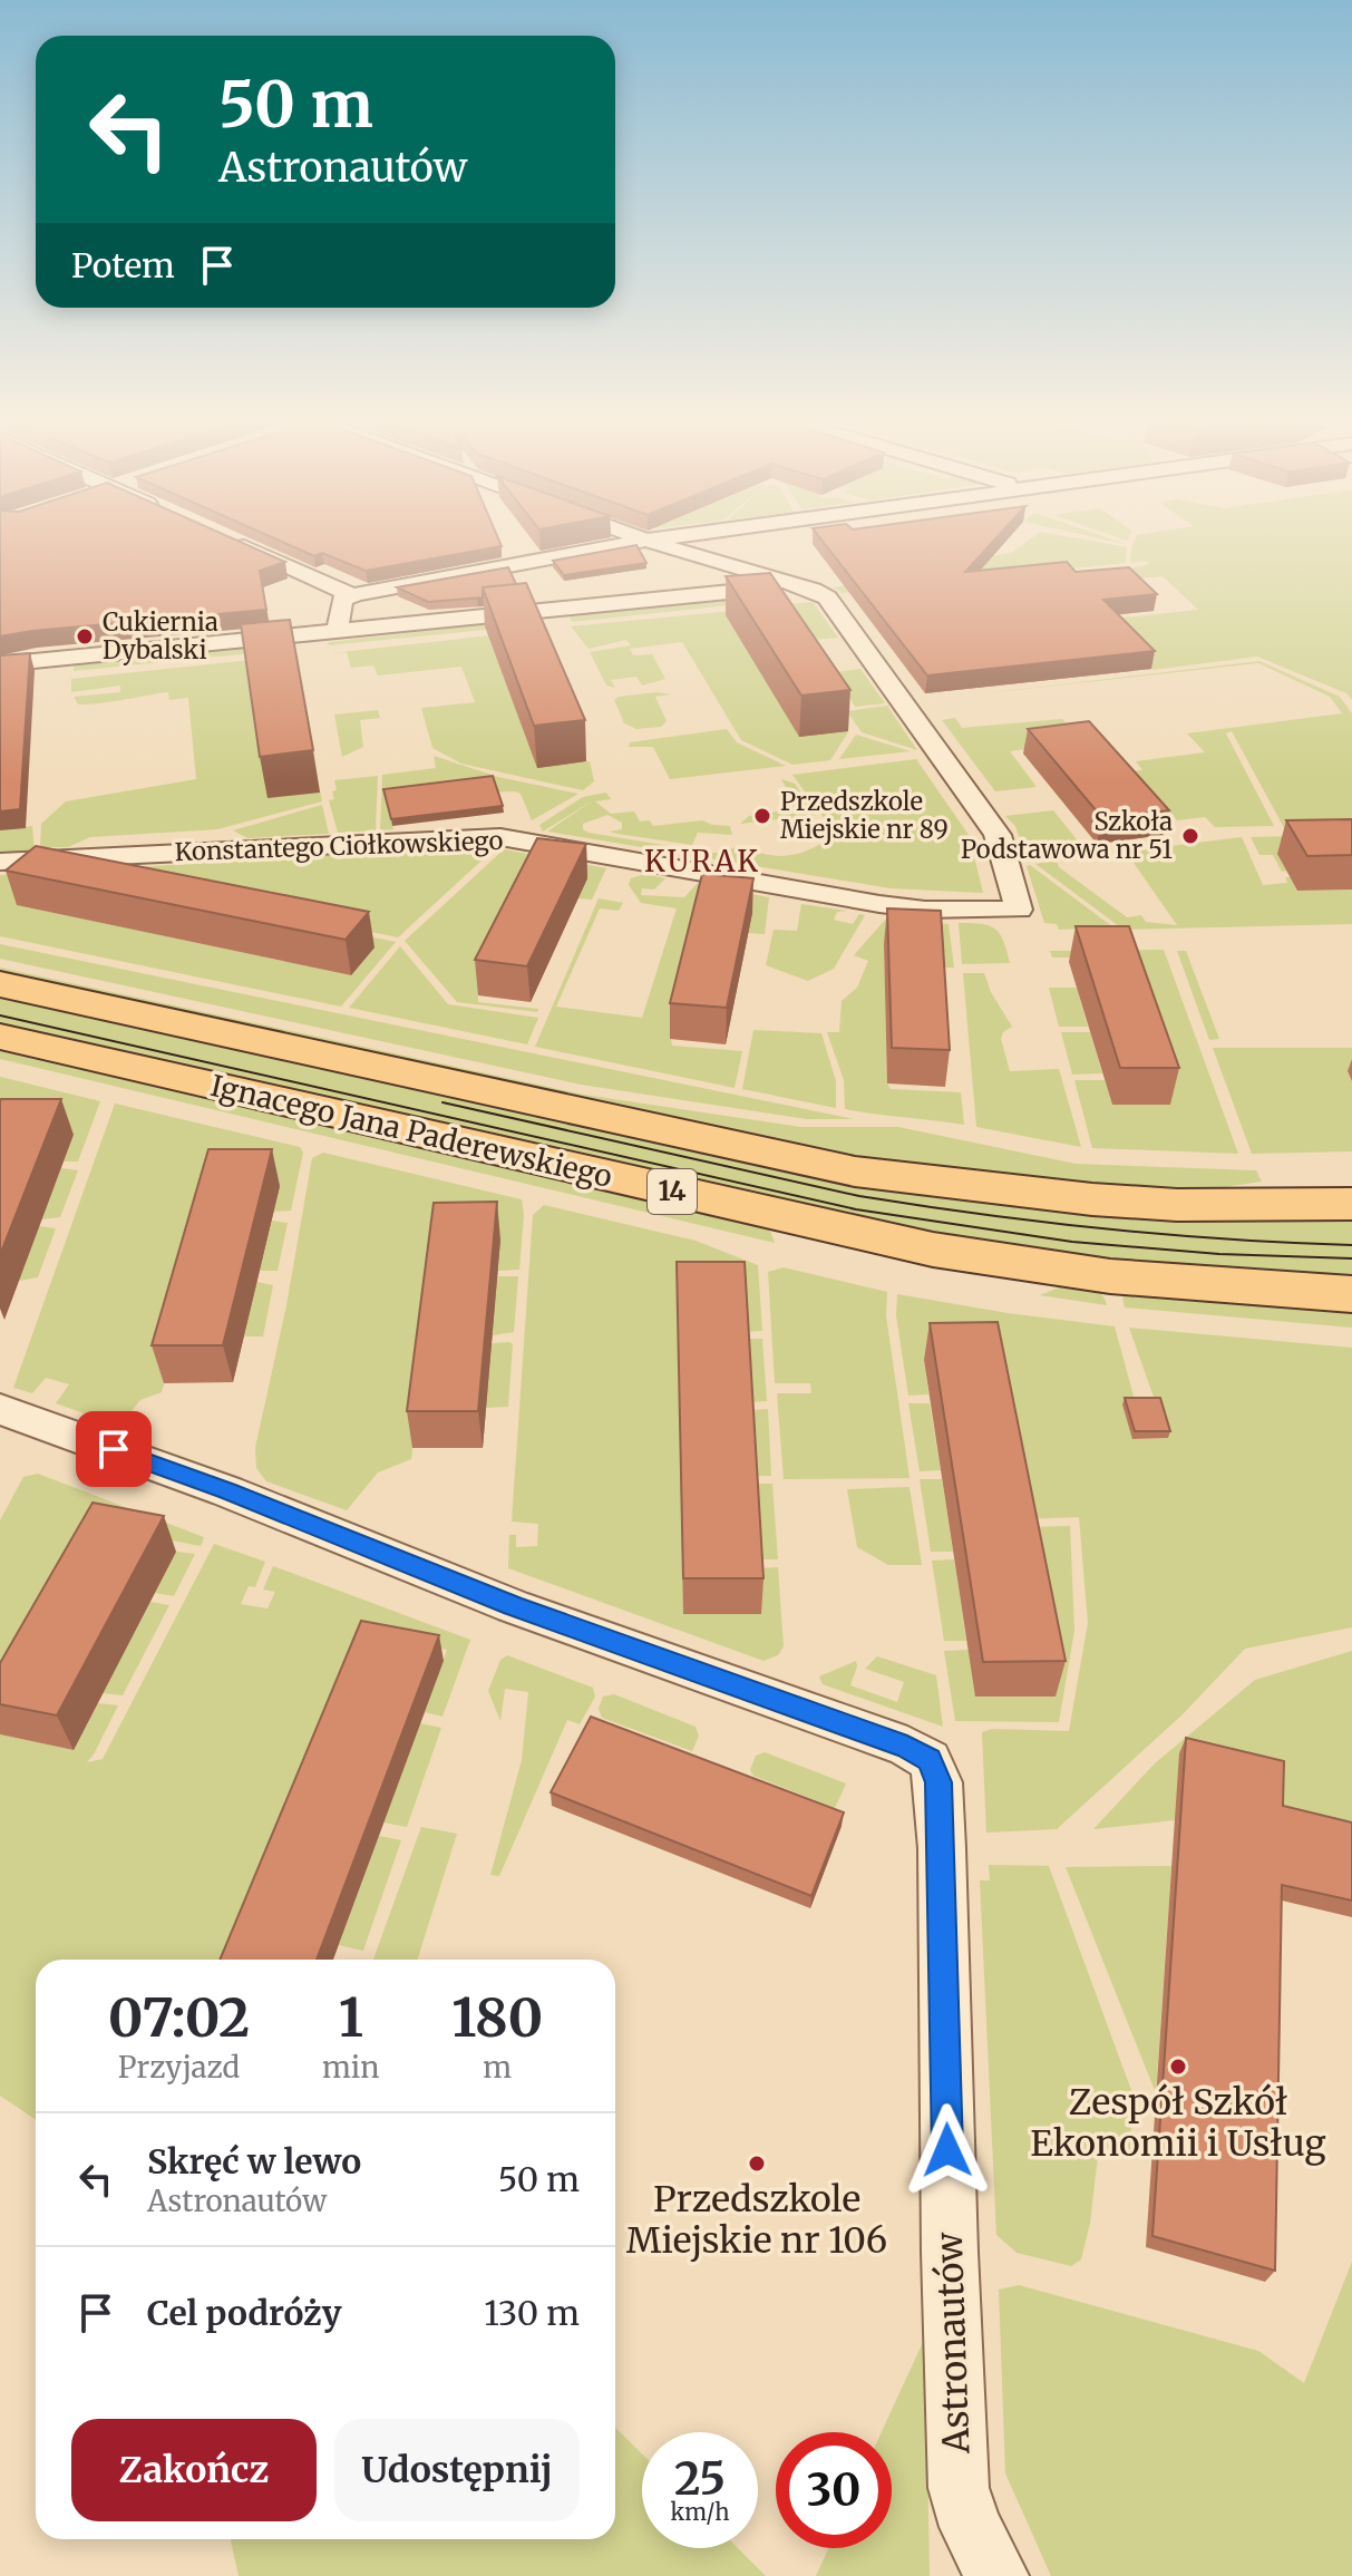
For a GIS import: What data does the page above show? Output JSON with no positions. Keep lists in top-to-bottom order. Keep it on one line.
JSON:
{"streets":{"main road":["Ignacego Jana Paderewskiego","14"],"street":["Konstantego Ciołkowskiego","Astronautów"]},"districts":["KURAK"],"places":["Cukiernia Dybalski","Przedszkole Miejskie nr 89","Szkoła Podstawowa nr 51","Zespół Szkół Ekonomii i Usług","Przedszkole Miejskie nr 106"],"page":{"turn":["50 m","Astronautów"],"then":"Potem","eta":["07:02","Przyjazd","1","min","180","m"],"list":[{"name":"Skręć w lewo","note":"Astronautów","value":"50 m"},{"name":"Cel podróży","value":"130 m"}],"buttons":["Zakończ","Udostępnij"],"speed":"25 km/h","limit":"30"}}
